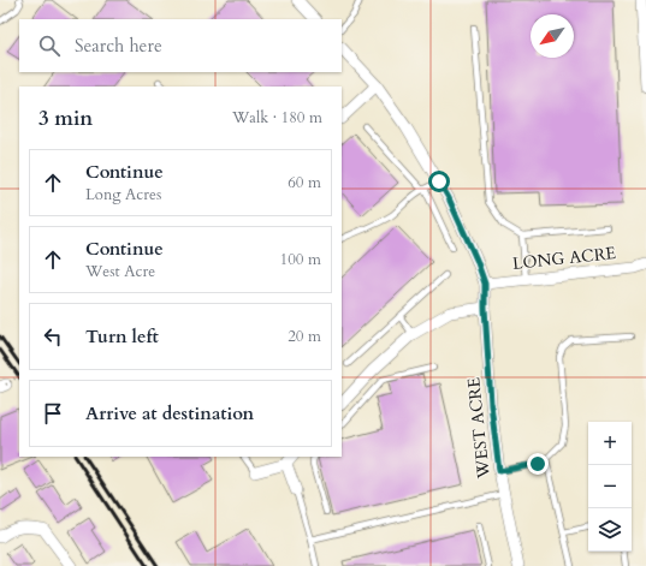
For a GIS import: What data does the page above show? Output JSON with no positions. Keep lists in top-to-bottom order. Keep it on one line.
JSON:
{"streets":{"street":["LONG ACRE","WEST ACRE"]},"crossings":[["LONG ACRE","WEST ACRE"]],"north":"bottom left","page":{"search":"Search here","heading":["3 min","Walk · 180 m"],"list":[["Continue","Long Acres","60 m"],["Continue","West Acre","100 m"],["Turn left","20 m"],"Arrive at destination"],"map_buttons":["+","−"]}}
